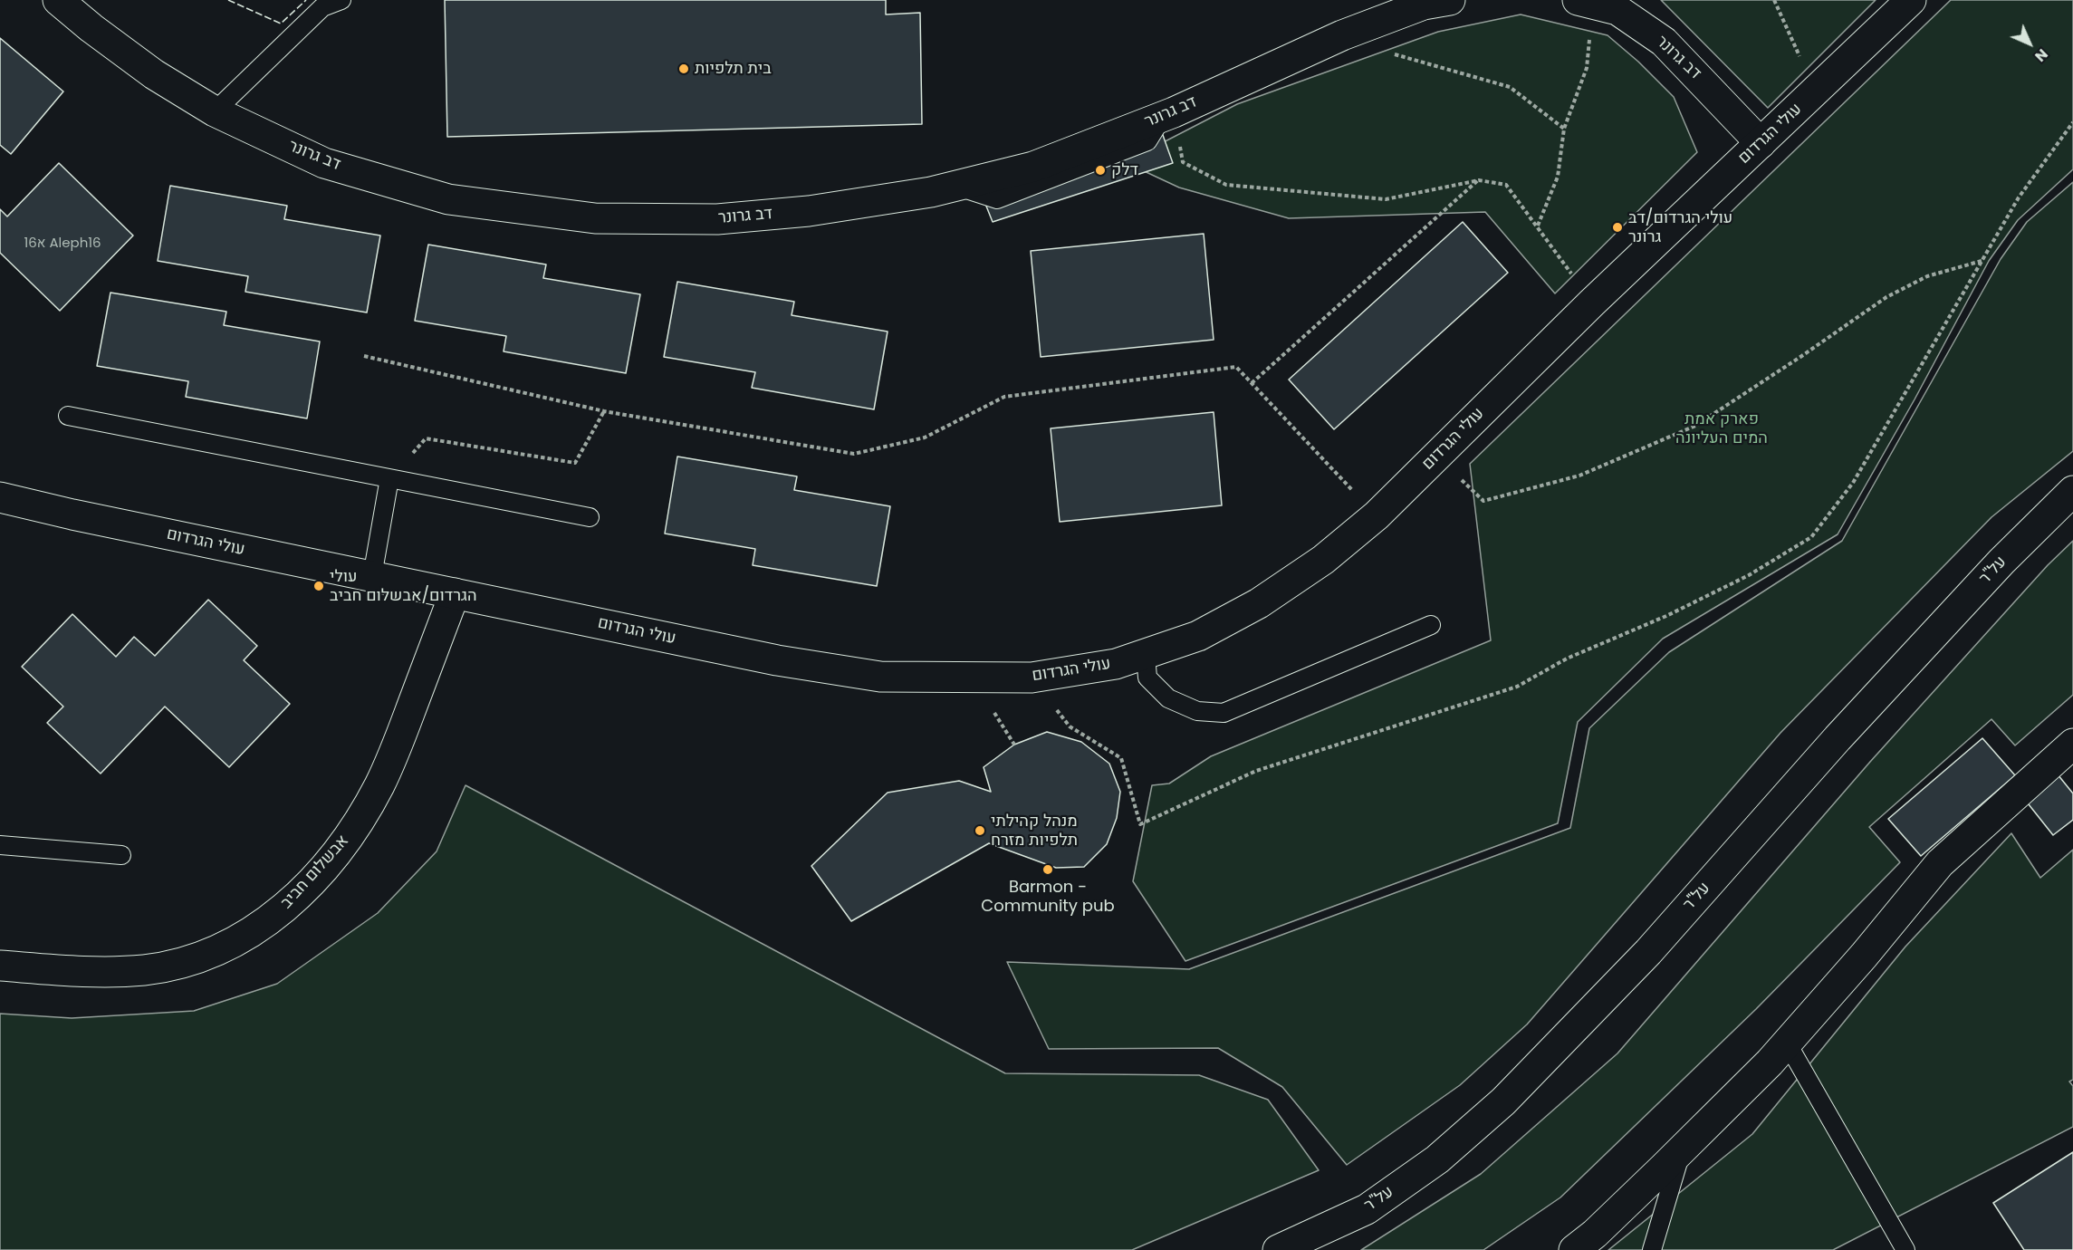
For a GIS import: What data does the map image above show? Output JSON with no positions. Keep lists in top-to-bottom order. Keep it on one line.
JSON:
{"streets":{"street":["דב גרונר","עולי הגרדום","על\"ר","אבשלום חביב"]},"crossings":[["דב גרונר","עולי הגרדום"],["עולי הגרדום","אבשלום חביב"]],"parks":["פארק אמת המים העליונה"],"places":["בית תלפיות","דלק","עולי הגרדום/דב גרונר","עולי הגרדום/אבשלום חביב","מנהל קהילתי תלפיות מזרח","Barmon - Community pub"],"house_numbers":["16א Aleph16"],"north":"bottom right"}
